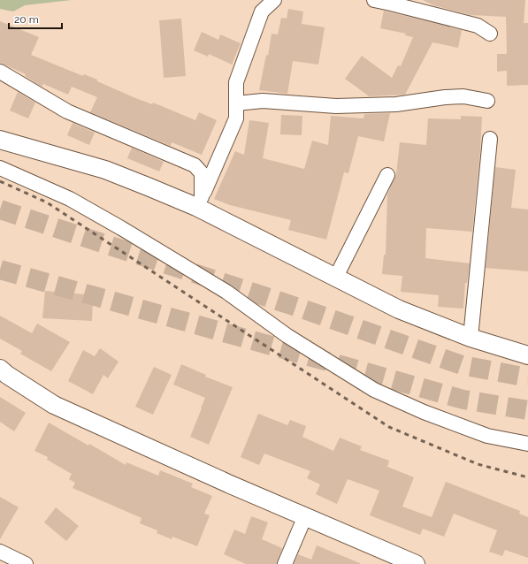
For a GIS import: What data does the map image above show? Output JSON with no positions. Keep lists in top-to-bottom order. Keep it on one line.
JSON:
{"scale_bar":"20 m"}
